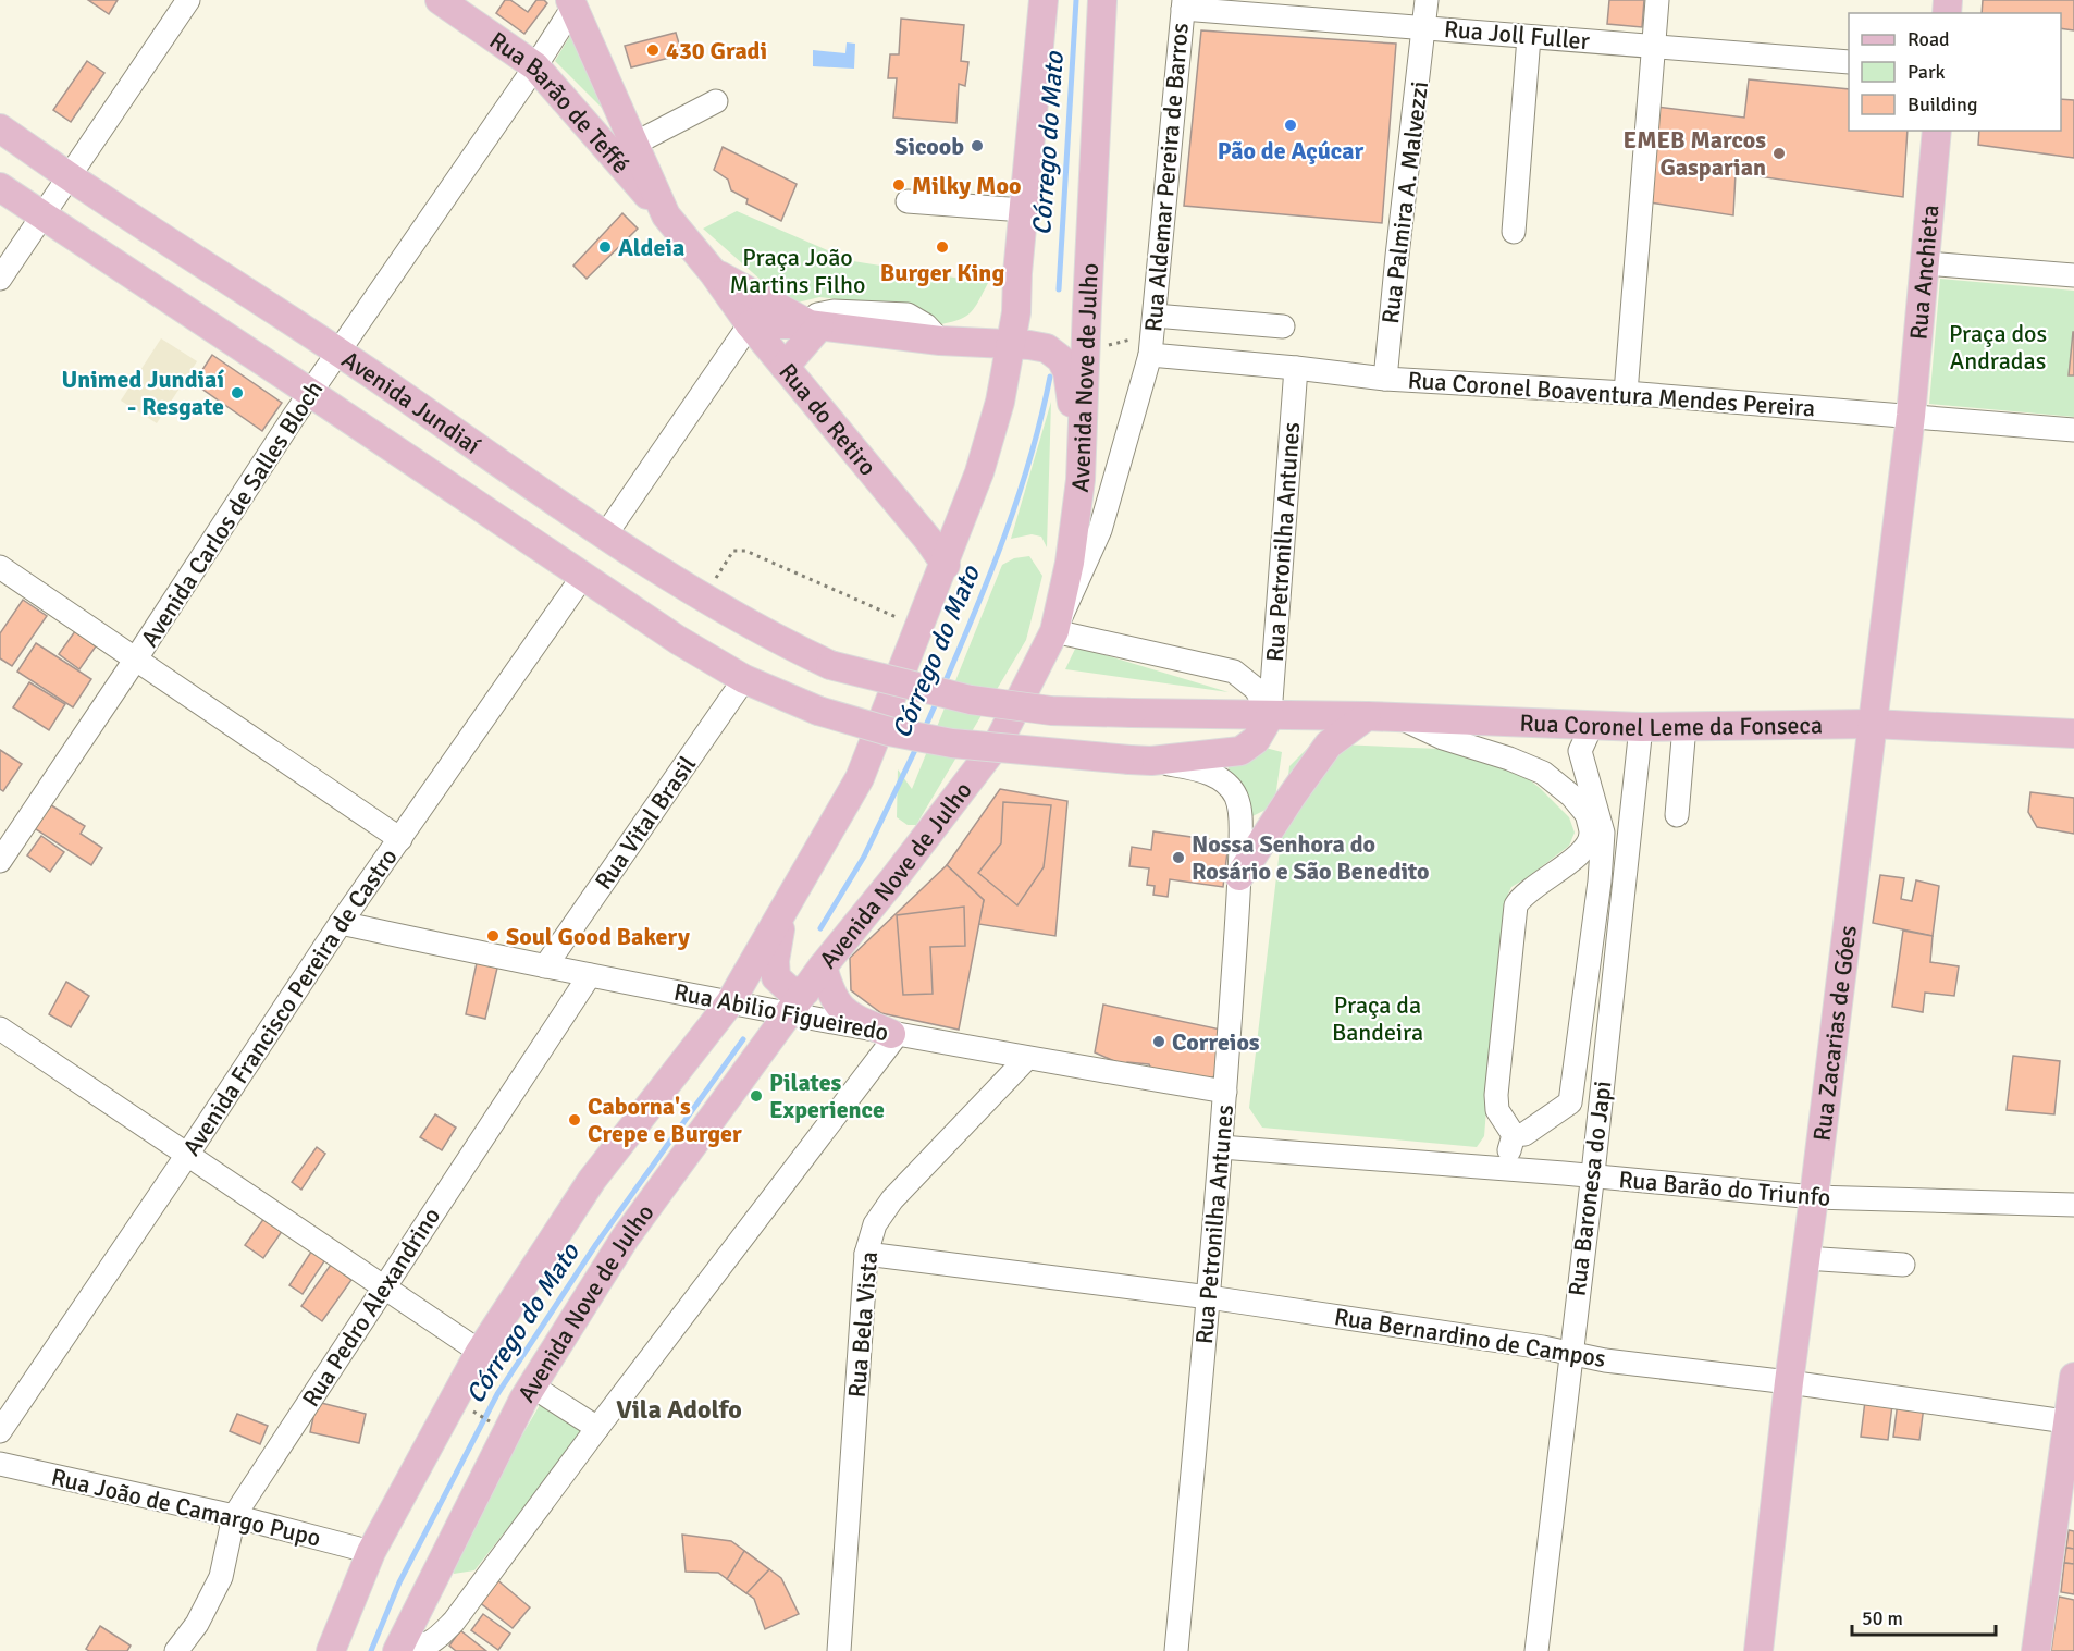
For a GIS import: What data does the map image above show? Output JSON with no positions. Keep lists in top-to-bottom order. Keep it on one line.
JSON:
{"streets":{"main road":["Rua Barão de Teffé","Rua Anchieta","Avenida Nove de Julho","Avenida Jundiaí","Rua do Retiro","Rua Coronel Leme da Fonseca","Rua Zacarias de Góes"],"street":["Rua Joll Fuller","Rua Aldemar Pereira de Barros","Rua Palmira A. Malvezzi","Rua Coronel Boaventura Mendes Pereira","Avenida Carlos de Salles Bloch","Rua Petronilha Antunes","Rua Vital Brasil","Avenida Francisco Pereira de Castro","Rua Abilio Figueiredo","Rua Baronesa do Japi","Rua Barão do Triunfo","Rua Pedro Alexandrino","Rua Bela Vista","Rua Bernardino de Campos","Rua João de Camargo Pupo"]},"crossings":[["Rua Joll Fuller","Rua Aldemar Pereira de Barros"],["Rua Joll Fuller","Rua Palmira A. Malvezzi"],["Rua Barão de Teffé","Rua do Retiro"],["Rua Barão de Teffé","Avenida Carlos de Salles Bloch"],["Rua Aldemar Pereira de Barros","Avenida Nove de Julho"],["Rua Aldemar Pereira de Barros","Rua Coronel Boaventura Mendes Pereira"],["Rua Palmira A. Malvezzi","Rua Coronel Boaventura Mendes Pereira"],["Rua Anchieta","Rua Coronel Boaventura Mendes Pereira"],["Rua Anchieta","Rua Zacarias de Góes"],["Avenida Nove de Julho","Rua Abilio Figueiredo"],["Rua Coronel Boaventura Mendes Pereira","Rua Petronilha Antunes"],["Rua Coronel Boaventura Mendes Pereira","Rua Zacarias de Góes"],["Avenida Jundiaí","Avenida Carlos de Salles Bloch"],["Avenida Jundiaí","Rua Petronilha Antunes"],["Avenida Jundiaí","Rua Coronel Leme da Fonseca"],["Avenida Jundiaí","Rua Vital Brasil"],["Avenida Jundiaí","Avenida Francisco Pereira de Castro"],["Rua do Retiro","Avenida Carlos de Salles Bloch"],["Rua Petronilha Antunes","Rua Coronel Leme da Fonseca"],["Rua Petronilha Antunes","Rua Abilio Figueiredo"],["Rua Petronilha Antunes","Rua Barão do Triunfo"],["Rua Petronilha Antunes","Rua Bernardino de Campos"],["Rua Coronel Leme da Fonseca","Rua Zacarias de Góes"],["Rua Coronel Leme da Fonseca","Rua Baronesa do Japi"],["Rua Vital Brasil","Rua Abilio Figueiredo"],["Avenida Francisco Pereira de Castro","Rua Abilio Figueiredo"],["Rua Abilio Figueiredo","Rua Pedro Alexandrino"],["Rua Abilio Figueiredo","Rua Bela Vista"],["Rua Zacarias de Góes","Rua Barão do Triunfo"],["Rua Zacarias de Góes","Rua Bernardino de Campos"],["Rua Baronesa do Japi","Rua Barão do Triunfo"],["Rua Baronesa do Japi","Rua Bernardino de Campos"],["Rua Pedro Alexandrino","Rua João de Camargo Pupo"],["Rua Bela Vista","Rua Bernardino de Campos"]],"districts":["Vila Adolfo"],"water":["Córrego do Mato"],"parks":["Praça João Martins Filho","Praça dos Andradas","Praça da Bandeira"],"places":["430 Gradi","Pão de Açúcar","Sicoob","EMEB Marcos Gasparian","Milky Moo","Aldeia","Burger King","Unimed Jundiaí - Resgate","Nossa Senhora do Rosário e São Benedito","Soul Good Bakery","Correios","Pilates Experience","Caborna's Crepe e Burger"],"legend":["Road","Park","Building"],"scale_bar":"50 m"}
